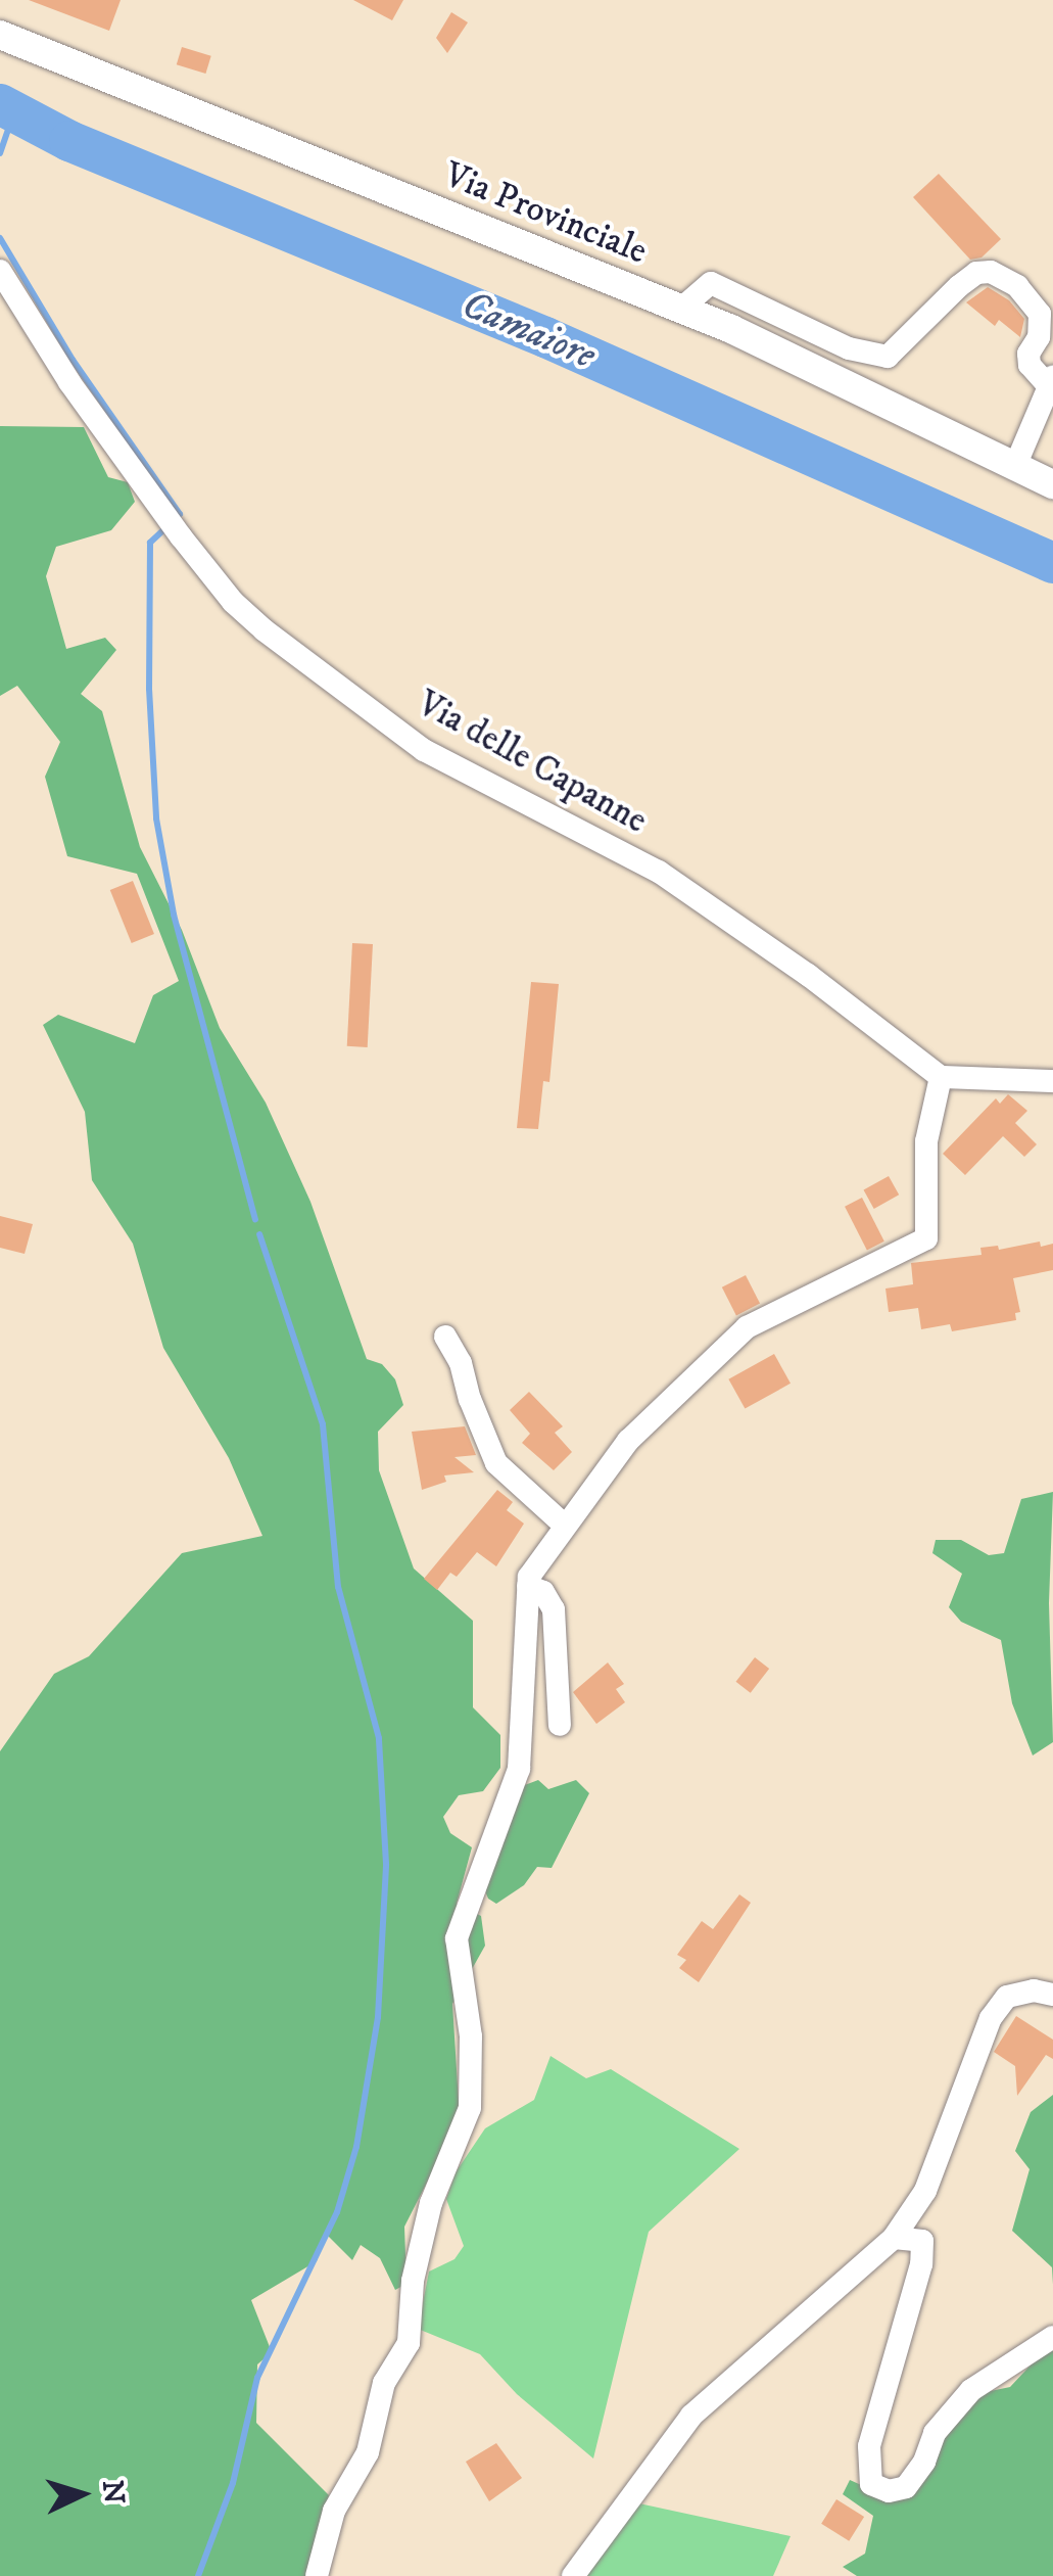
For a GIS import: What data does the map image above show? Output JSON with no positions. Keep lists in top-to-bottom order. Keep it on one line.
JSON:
{"streets":{"main road":["Via Provinciale"],"street":["Via delle Capanne"]},"water":["Camaiore"],"north":"right"}
